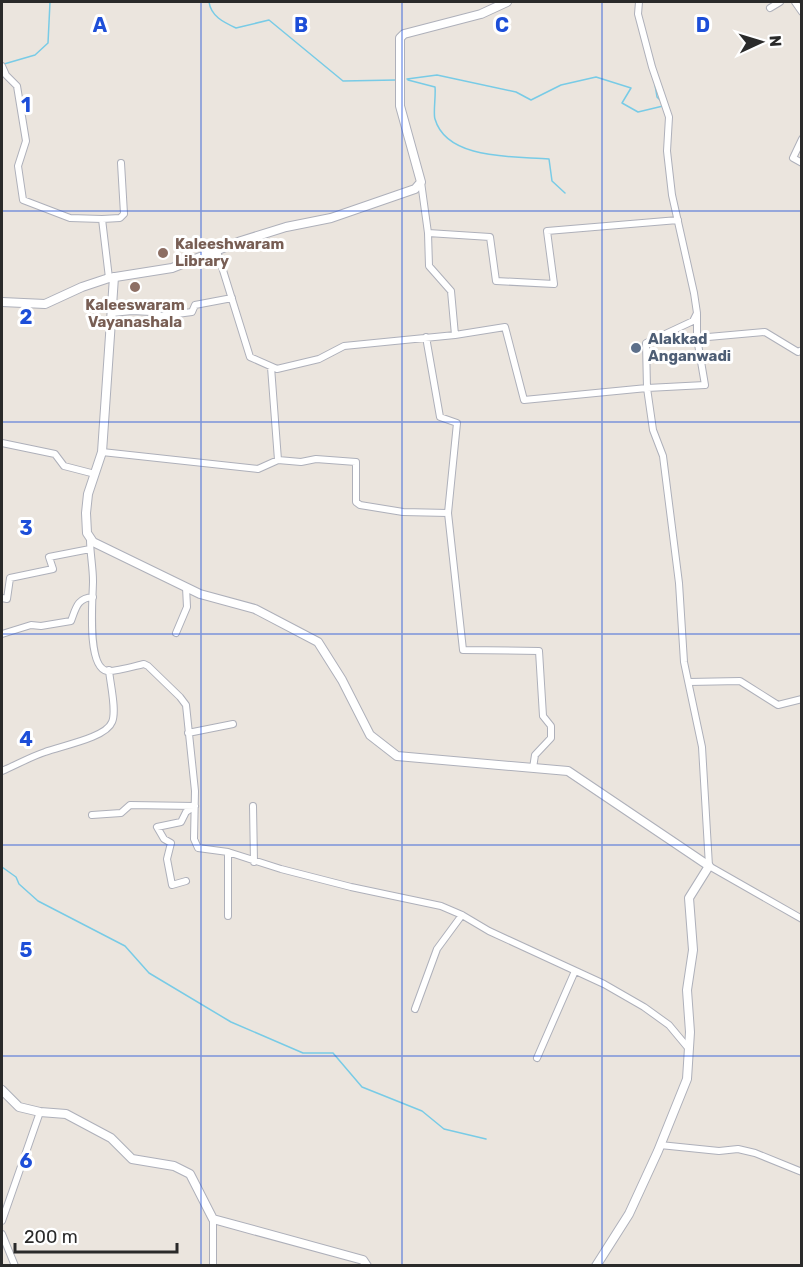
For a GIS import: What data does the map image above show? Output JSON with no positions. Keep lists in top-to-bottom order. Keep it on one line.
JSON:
{"places":["Kaleeshwaram Library","Kaleeswaram Vayanashala","Alakkad Anganwadi"],"scale_bar":"200 m","north":"right","grid":{"columns":["A","B","C","D"],"rows":["1","2","3","4","5","6"]}}
